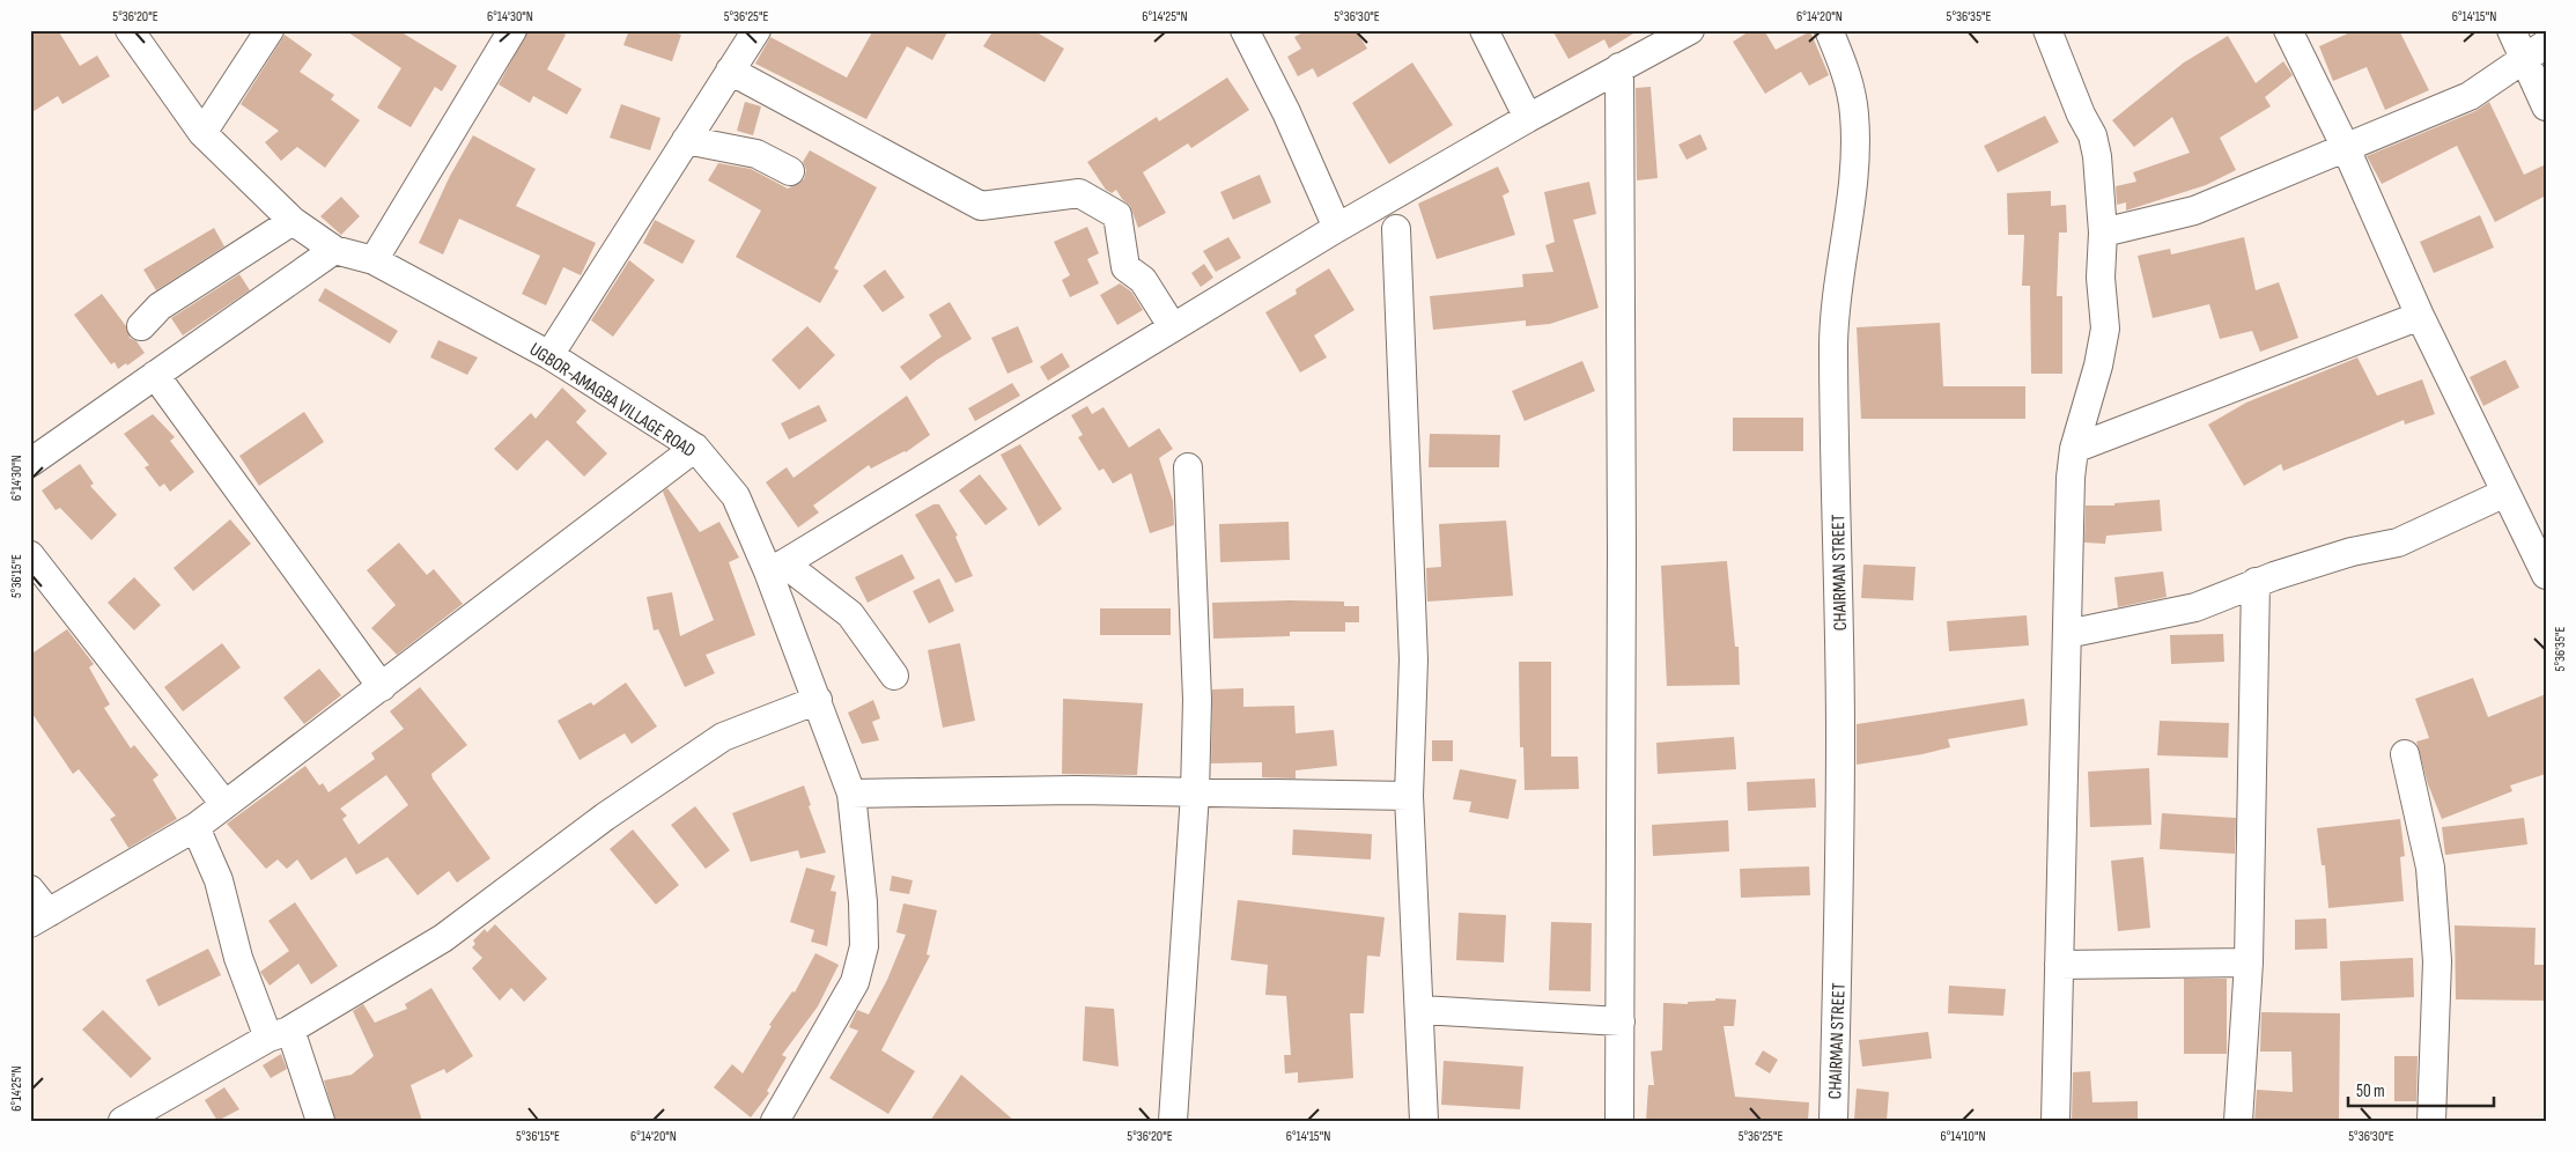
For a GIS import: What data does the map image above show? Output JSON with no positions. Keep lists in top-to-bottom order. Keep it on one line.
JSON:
{"streets":{"street":["UGBOR-AMAGBA VILLAGE ROAD","CHAIRMAN STREET"]},"scale_bar":"50 m","coordinates":["5°36'20\"E","6°14'30\"N","5°36'25\"E","6°14'25\"N","5°36'30\"E","6°14'20\"N","5°36'35\"E","6°14'15\"N","5°36'15\"E","6°14'10\"N"]}
